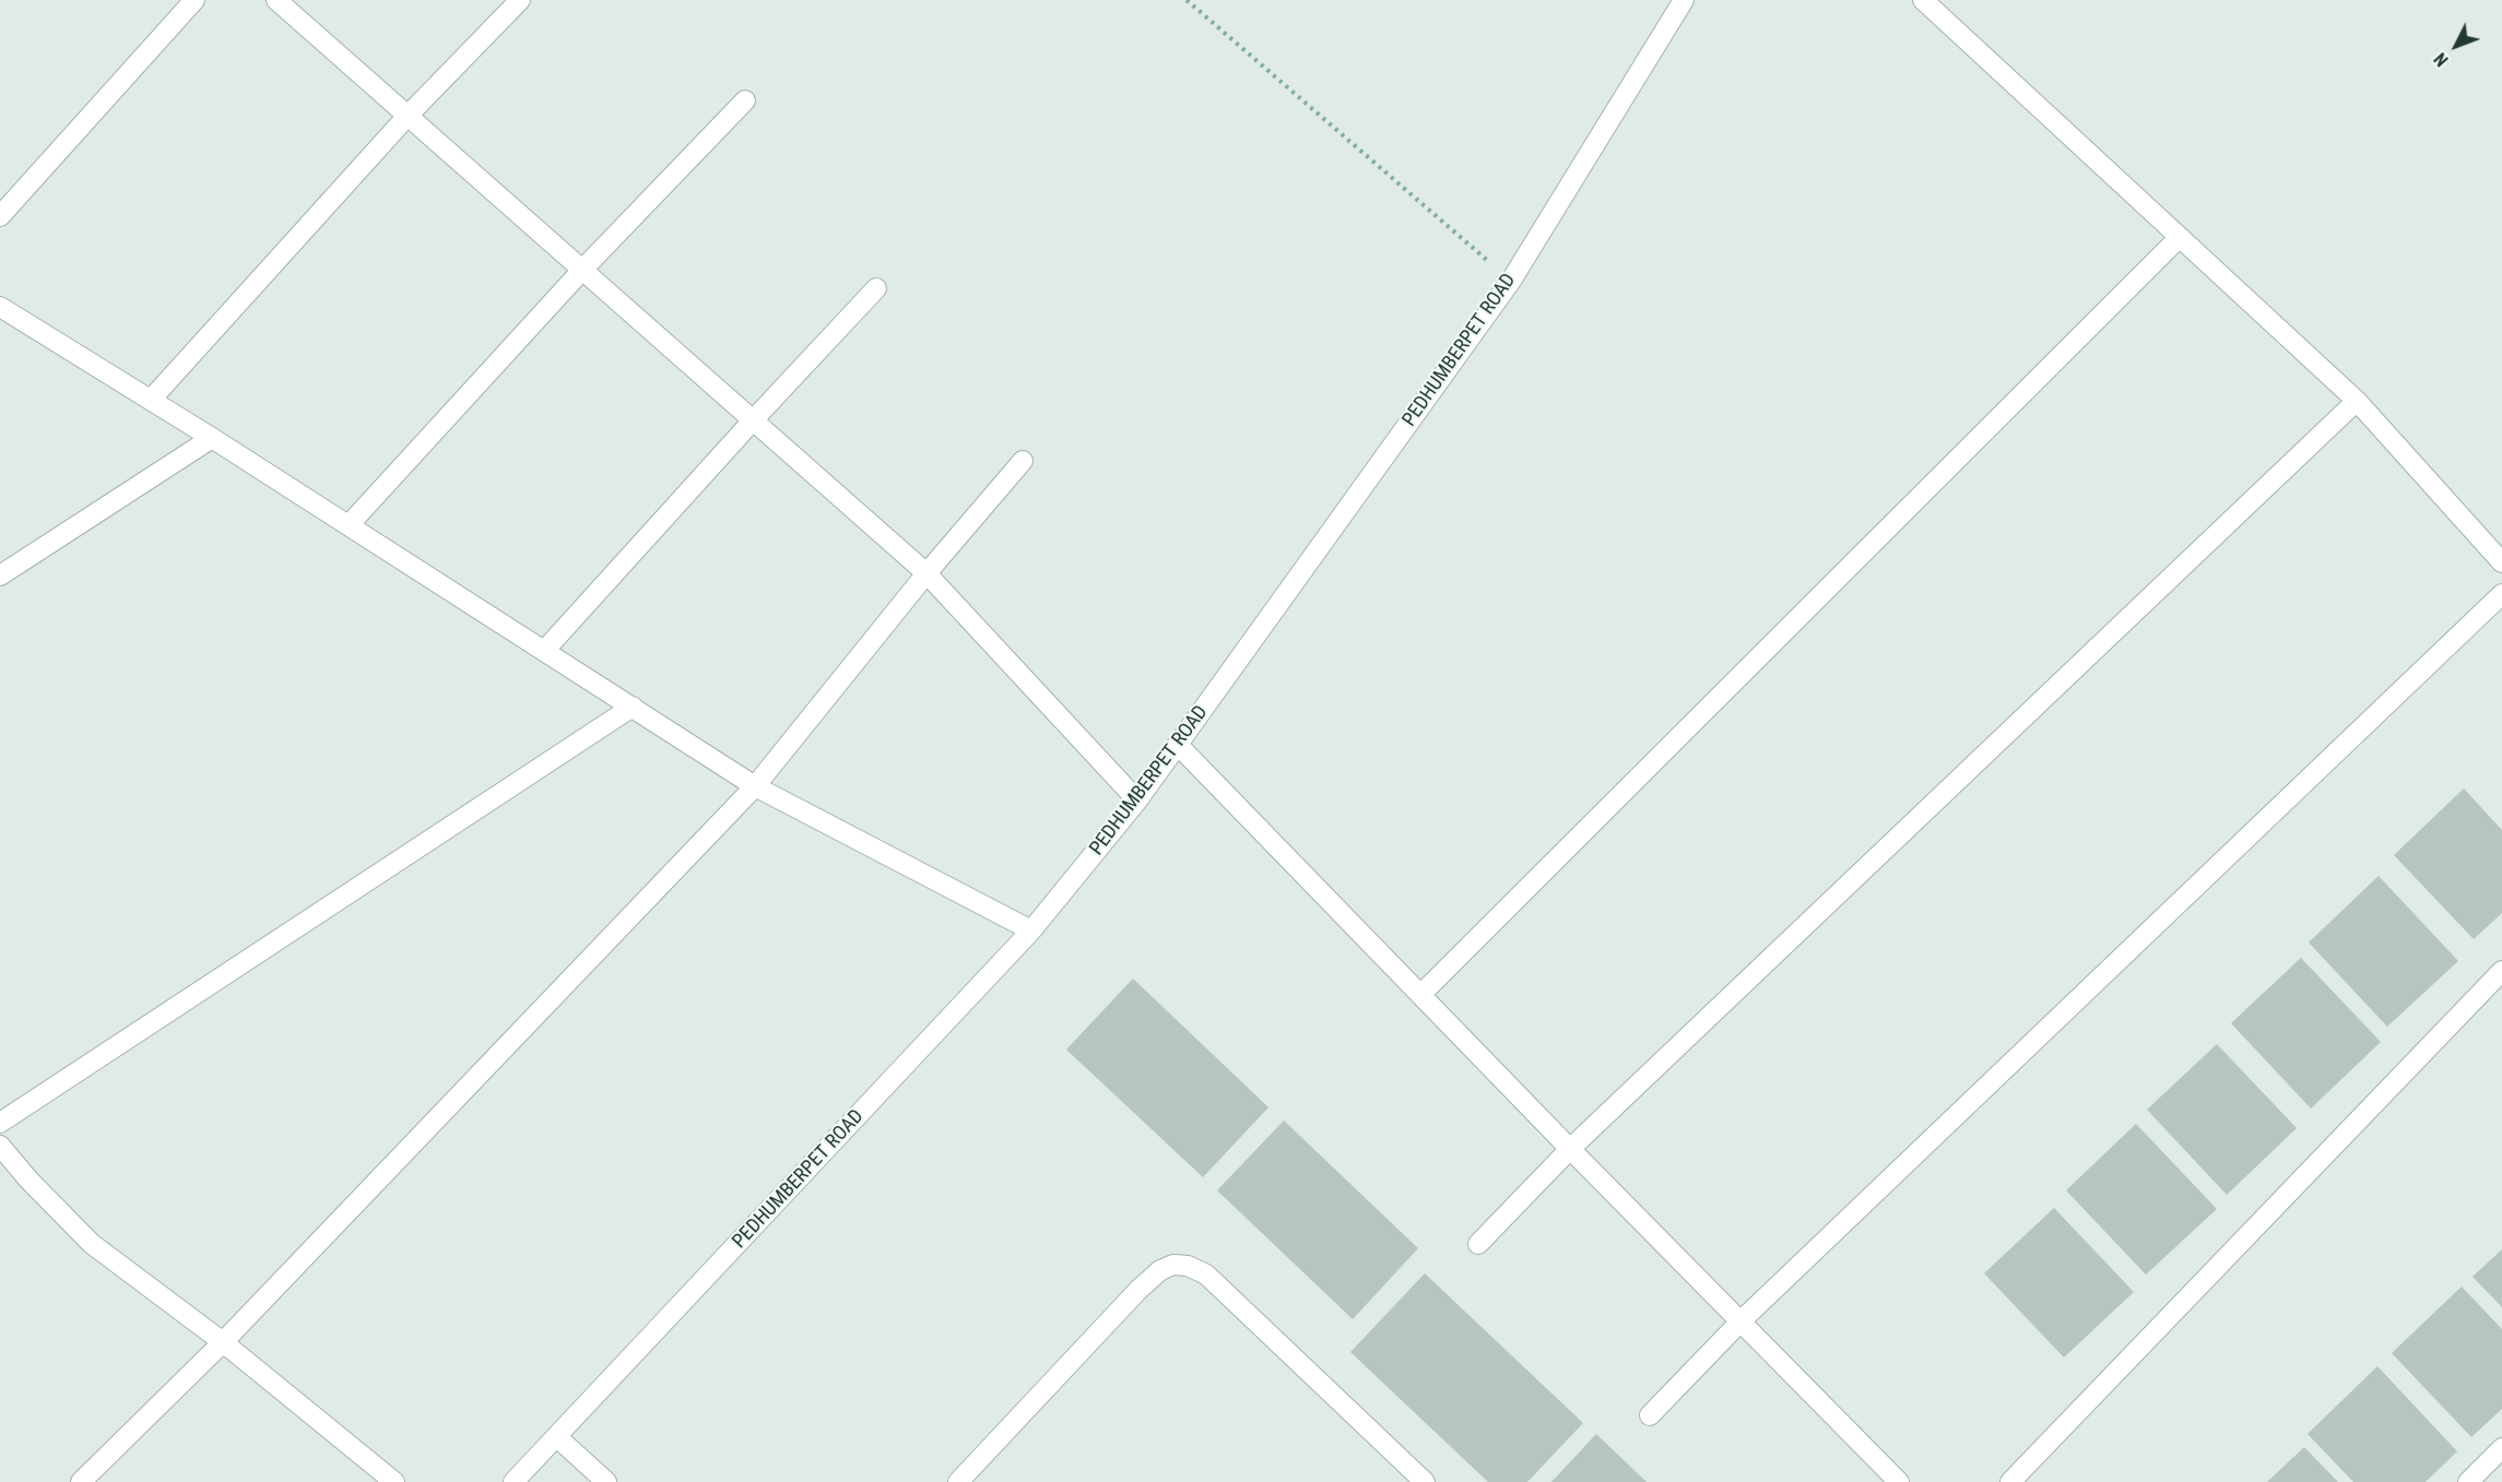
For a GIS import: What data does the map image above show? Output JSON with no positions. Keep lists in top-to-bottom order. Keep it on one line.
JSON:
{"streets":{"street":["PEDHUMBERPET ROAD"]},"north":"bottom left"}
